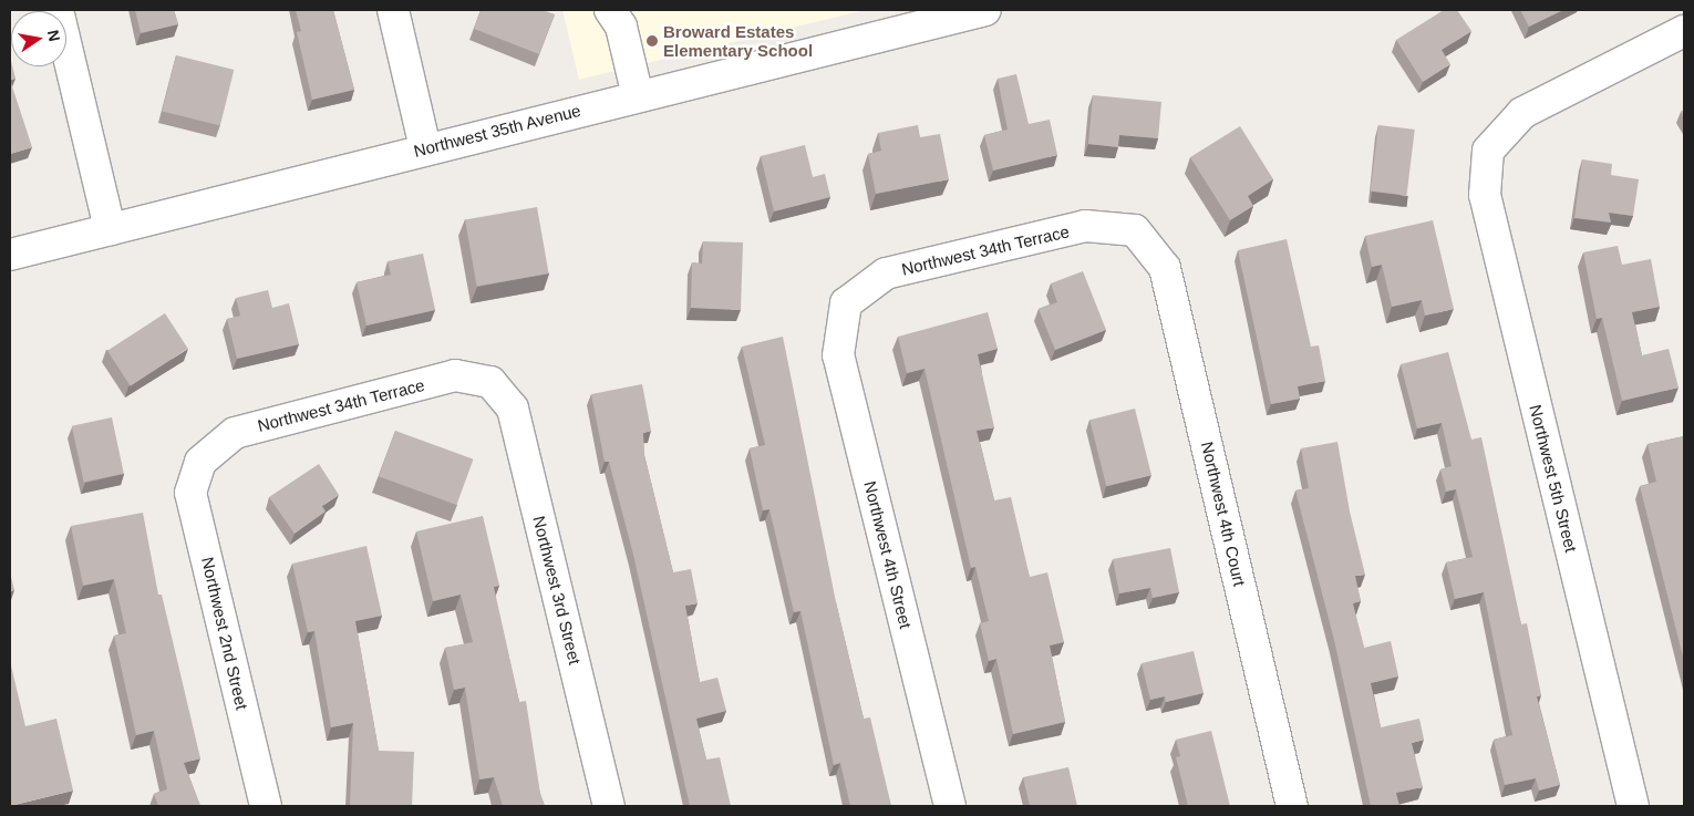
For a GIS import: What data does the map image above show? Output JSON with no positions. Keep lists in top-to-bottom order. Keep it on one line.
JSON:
{"streets":{"street":["Northwest 35th Avenue","Northwest 34th Terrace","Northwest 5th Street","Northwest 4th Court","Northwest 4th Street","Northwest 3rd Street","Northwest 2nd Street"]},"crossings":[["Northwest 34th Terrace","Northwest 4th Court"],["Northwest 34th Terrace","Northwest 4th Street"],["Northwest 34th Terrace","Northwest 3rd Street"],["Northwest 34th Terrace","Northwest 2nd Street"]],"places":["Broward Estates Elementary School"],"north":"right"}
